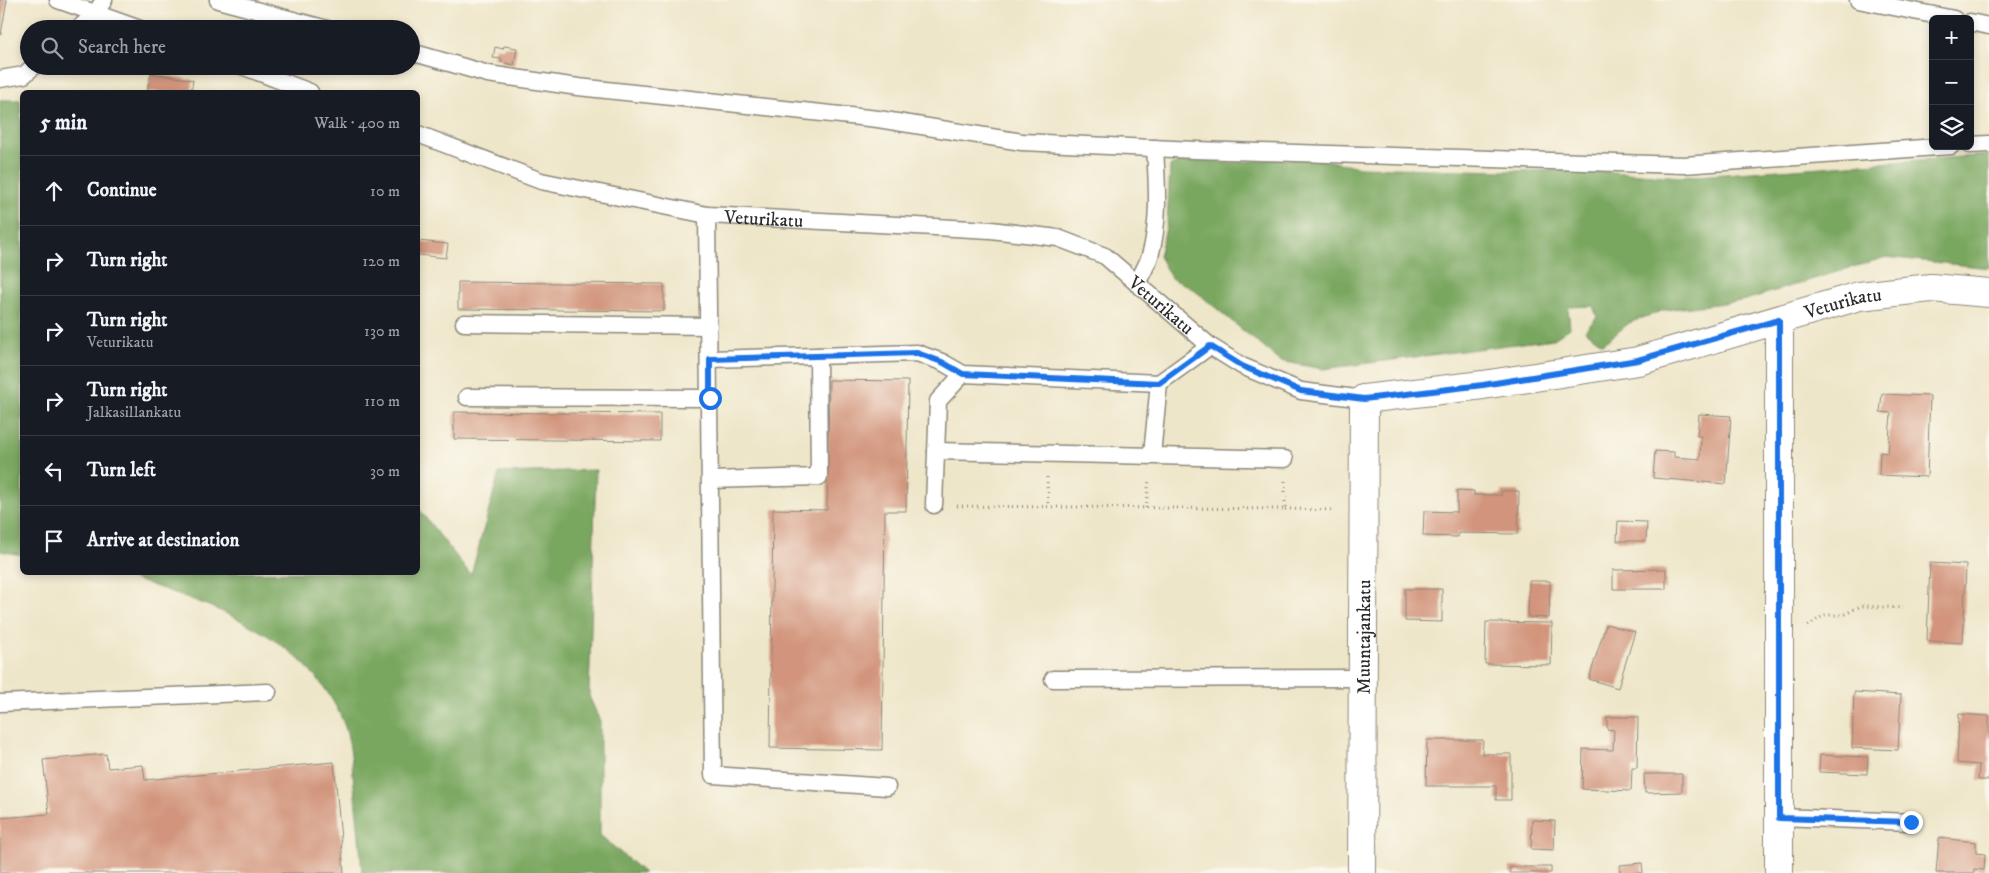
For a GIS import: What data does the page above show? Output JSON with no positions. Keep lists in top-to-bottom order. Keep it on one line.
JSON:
{"streets":{"street":["Veturikatu","Muuntajankatu"]},"crossings":[["Veturikatu","Muuntajankatu"]],"page":{"map_buttons":["+","−"],"search":"Search here","heading":["5 min","Walk · 400 m"],"list":[["Continue","10 m"],["Turn right","120 m"],["Turn right","Veturikatu","130 m"],["Turn right","Jalkasillankatu","110 m"],["Turn left","30 m"],"Arrive at destination"]}}
